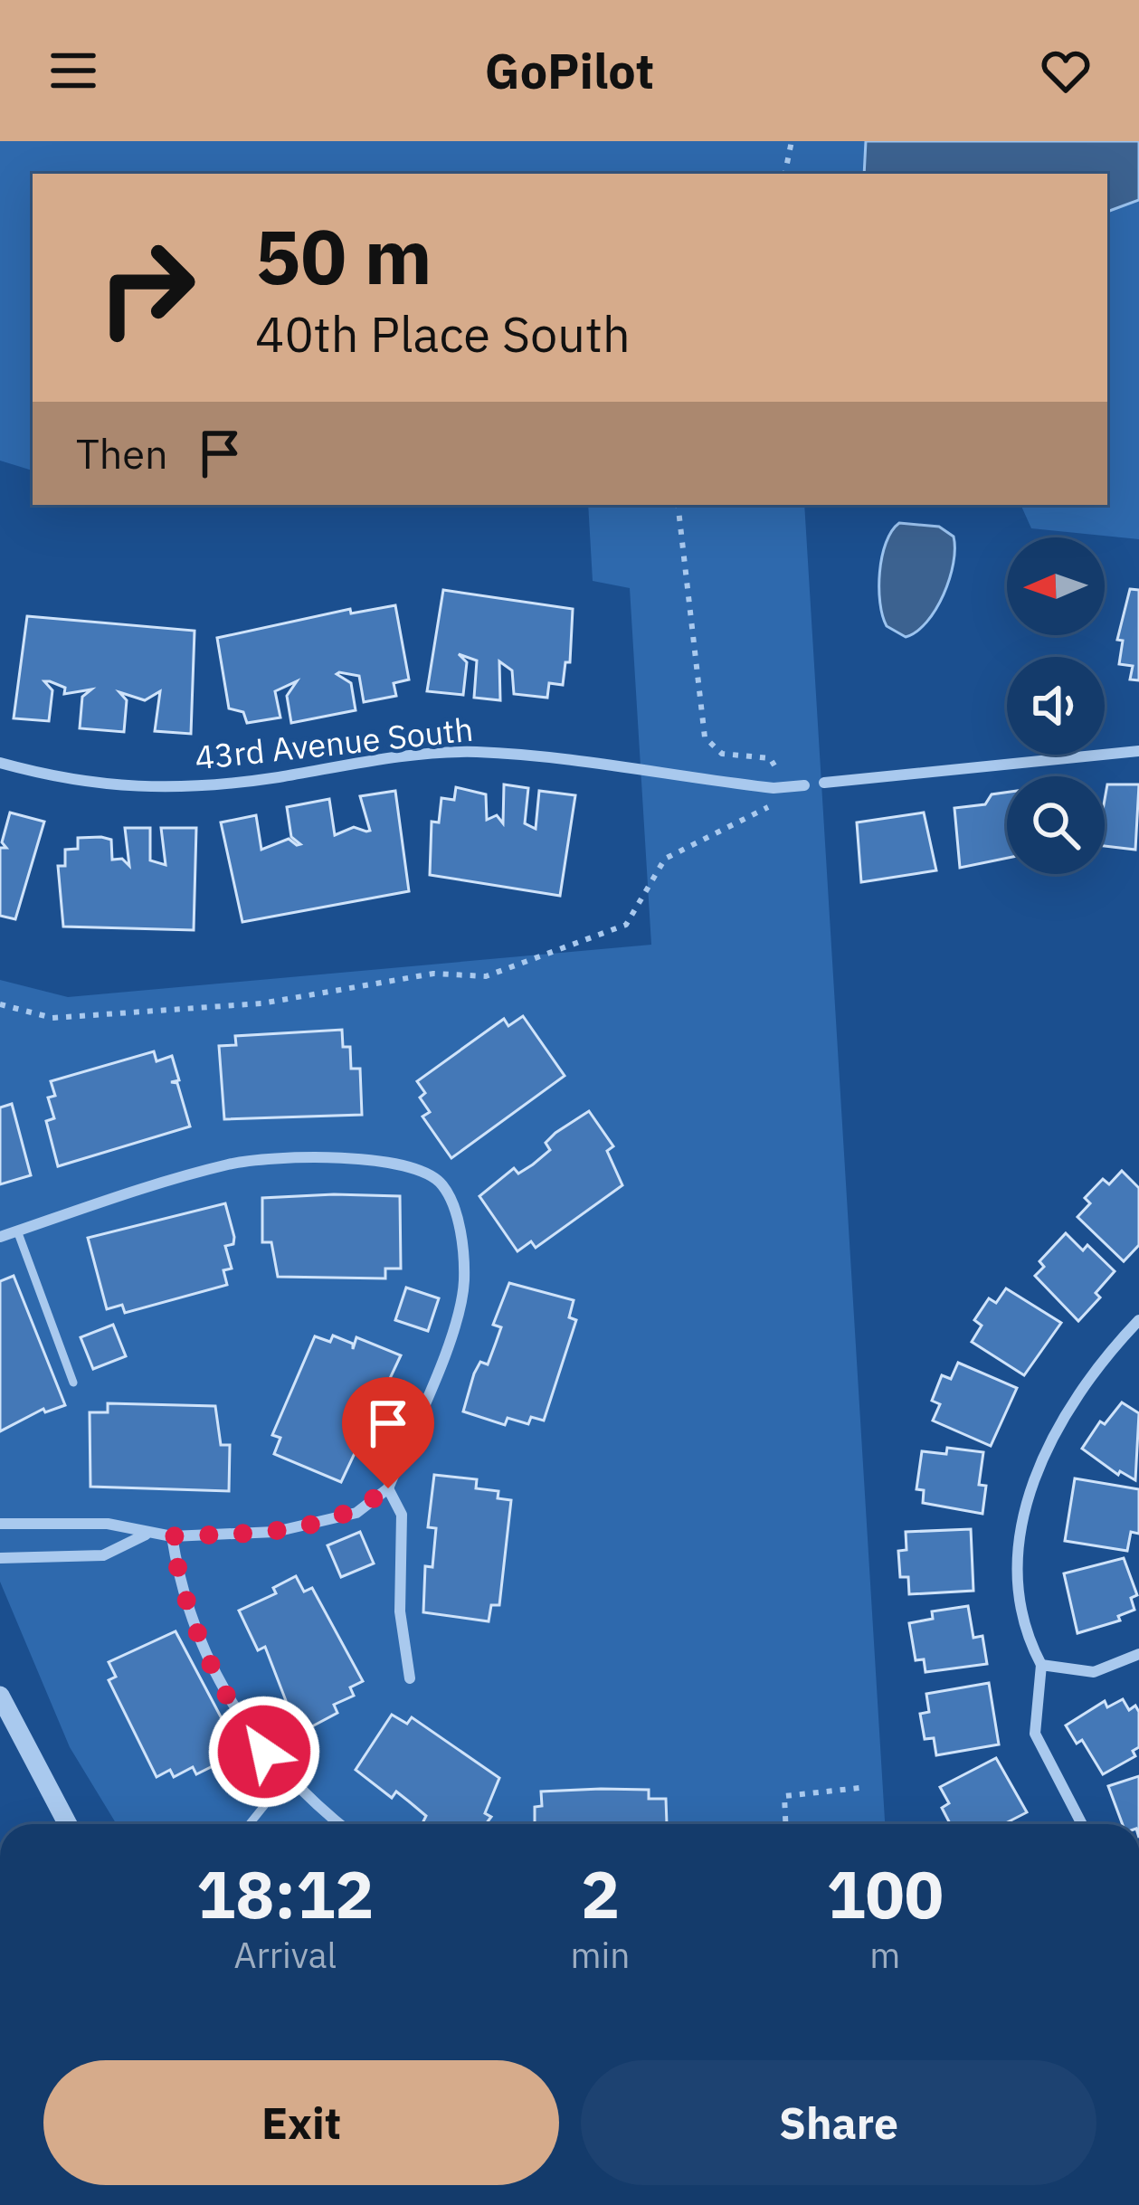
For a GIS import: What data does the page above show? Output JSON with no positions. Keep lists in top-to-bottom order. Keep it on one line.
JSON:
{"streets":{"street":["43rd Avenue South"]},"north":"left","page":{"header":"GoPilot","turn":["50 m","40th Place South"],"then":"Then","eta":["18:12","Arrival","2","min","100","m"],"buttons":["Exit","Share"]}}
